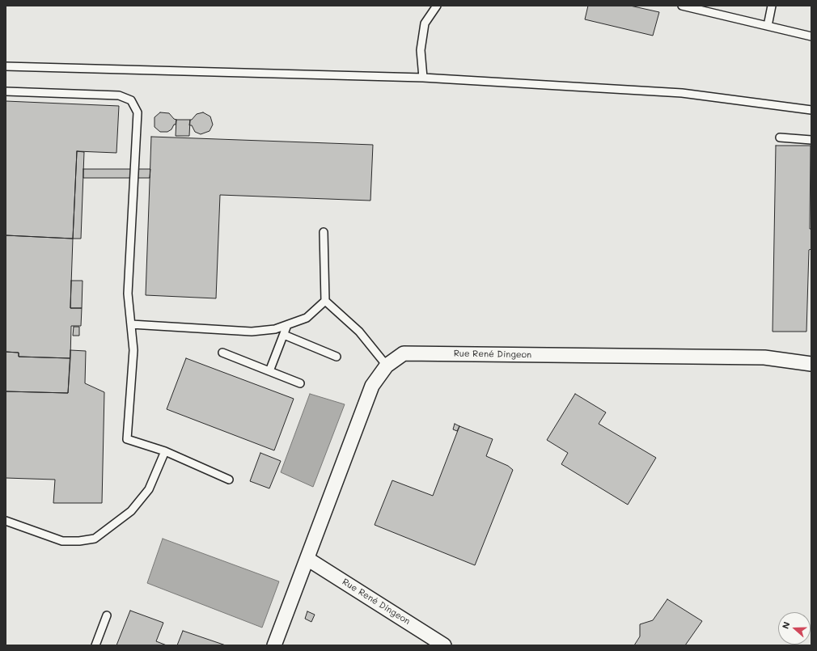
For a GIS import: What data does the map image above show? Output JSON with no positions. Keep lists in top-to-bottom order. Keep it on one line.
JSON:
{"streets":{"street":["Rue René Dingeon"]},"north":"left"}
